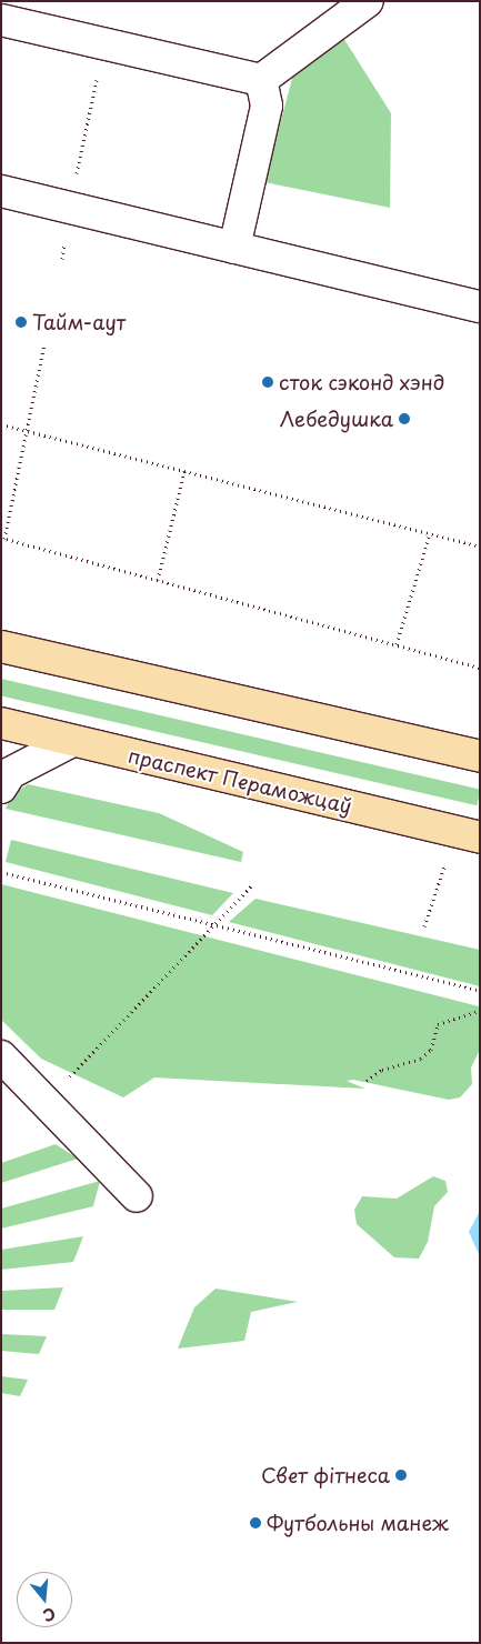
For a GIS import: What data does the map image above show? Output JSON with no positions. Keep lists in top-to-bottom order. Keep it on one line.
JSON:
{"streets":{"main road":["праспект Пераможцаў"]},"places":["Тайм-аут","сток сэконд хэнд","Лебедушка","Свет фітнеса","Футбольны манеж"],"north":"bottom"}
